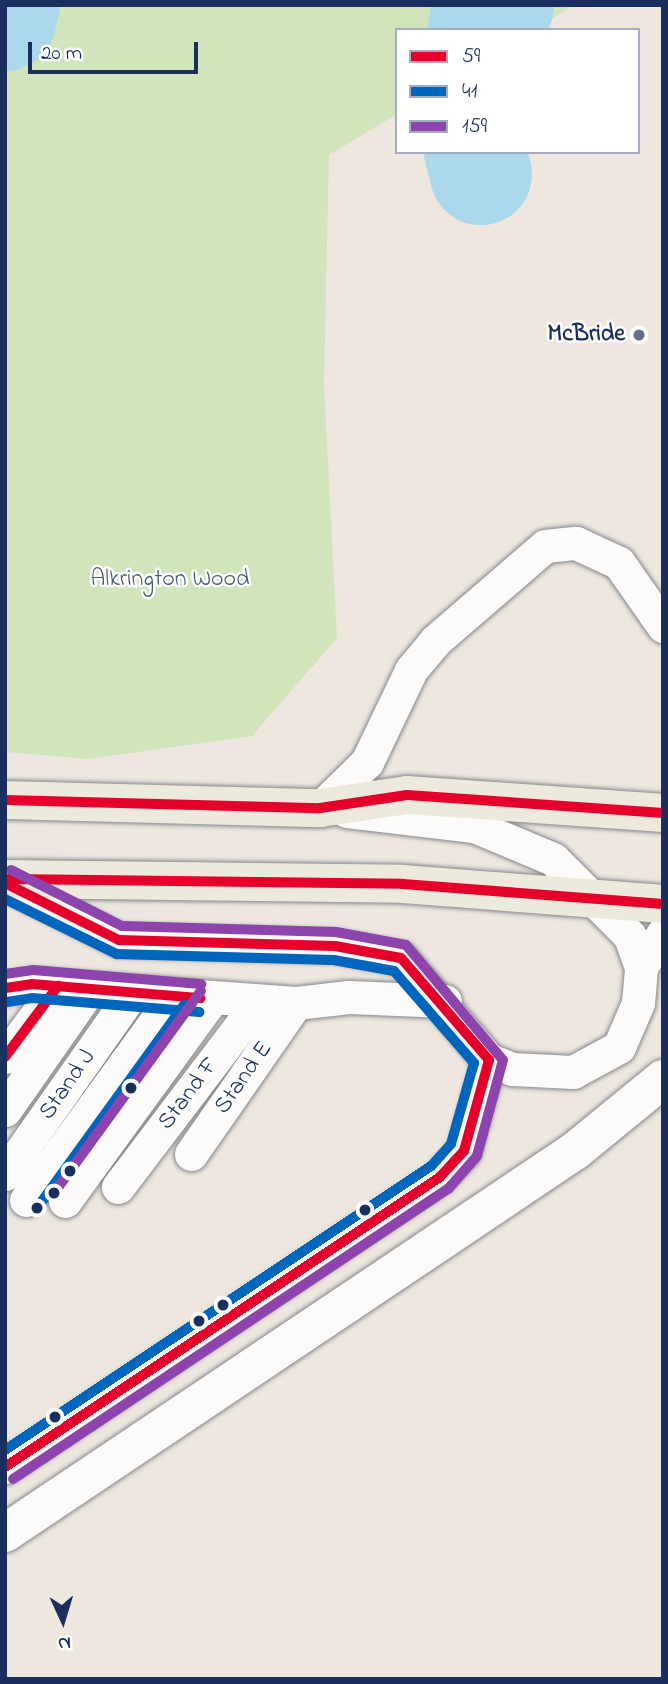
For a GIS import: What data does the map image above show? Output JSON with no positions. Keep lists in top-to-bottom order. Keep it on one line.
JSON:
{"streets":{"lane":["Stand E","Stand J","Stand F"]},"parks":["Alkrington Wood"],"places":["McBride"],"lines":["transit line 59","transit line 159","transit line 41"],"legend":["59","41","159"],"scale_bar":"20 m","north":"bottom"}
